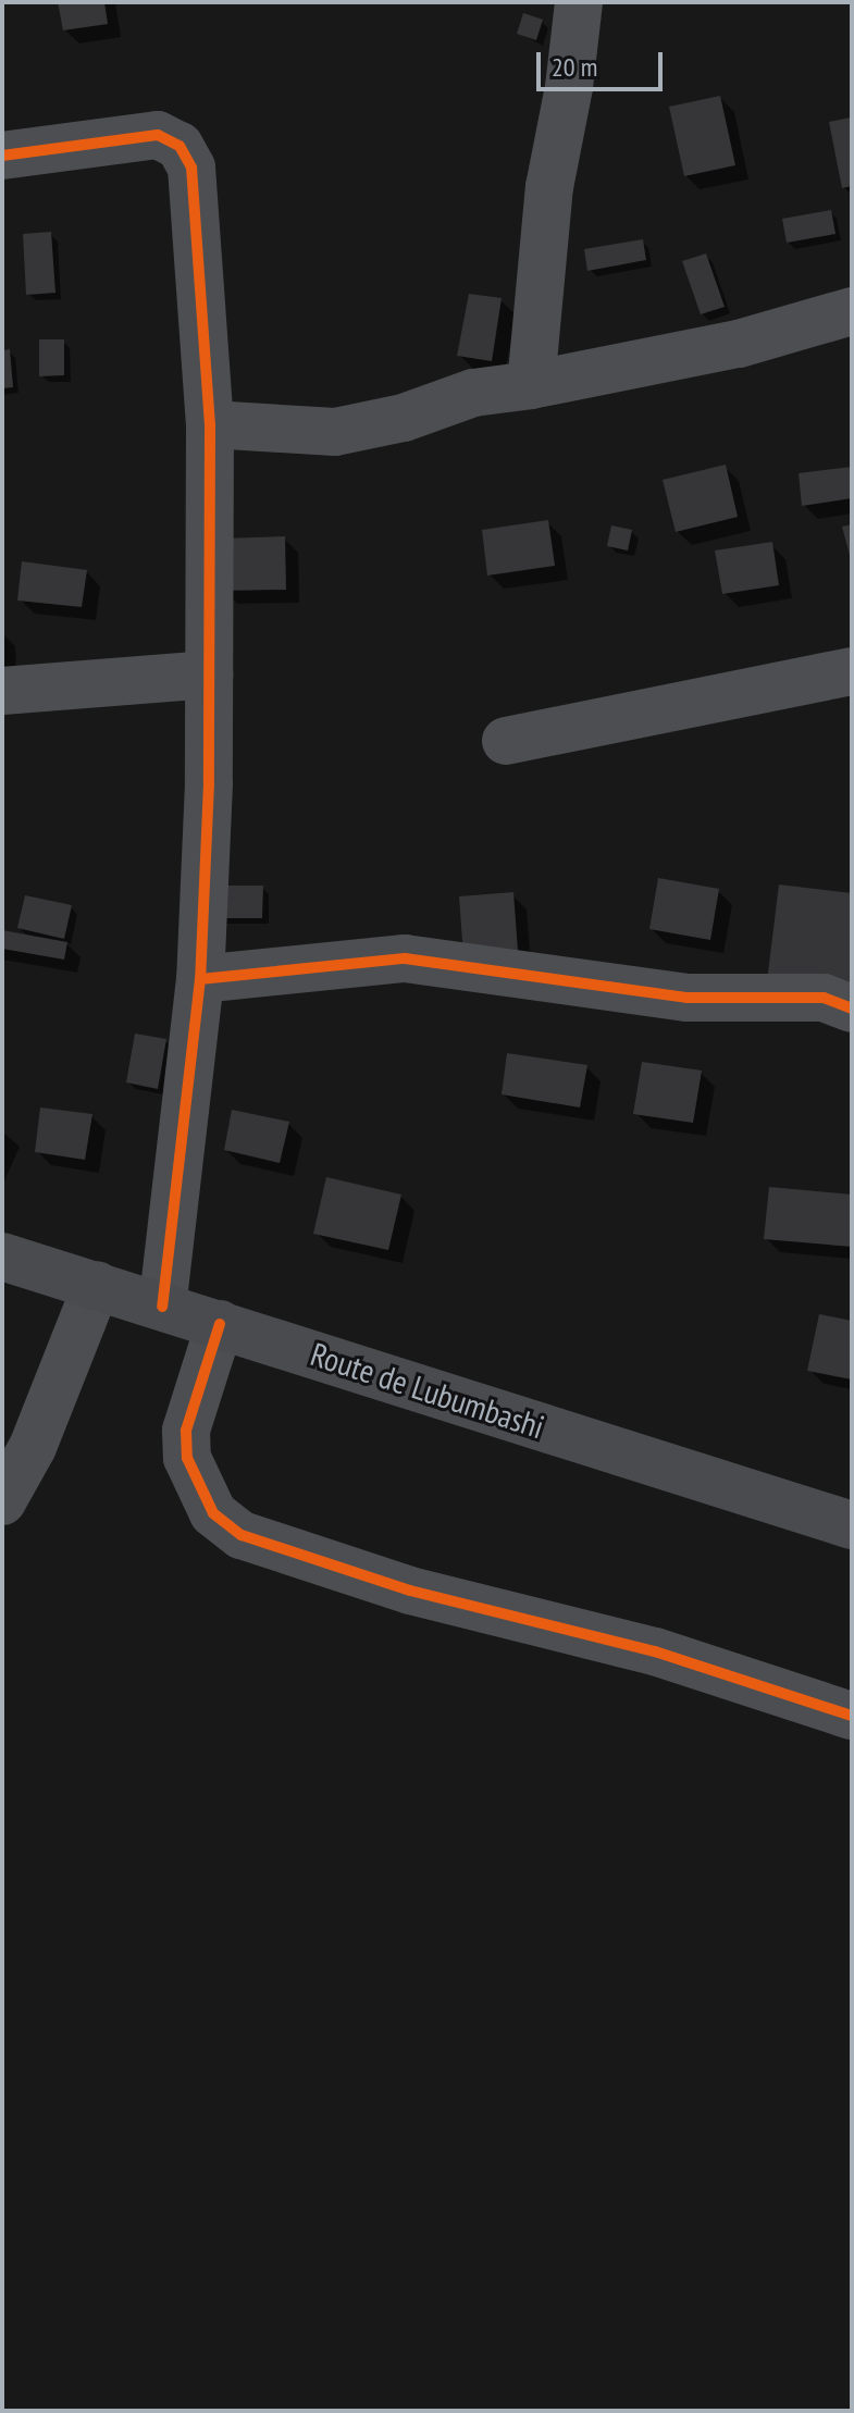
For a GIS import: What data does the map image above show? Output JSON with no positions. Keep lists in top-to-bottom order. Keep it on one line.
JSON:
{"streets":{"highway":["Route de Lubumbashi"]},"scale_bar":"20 m"}
